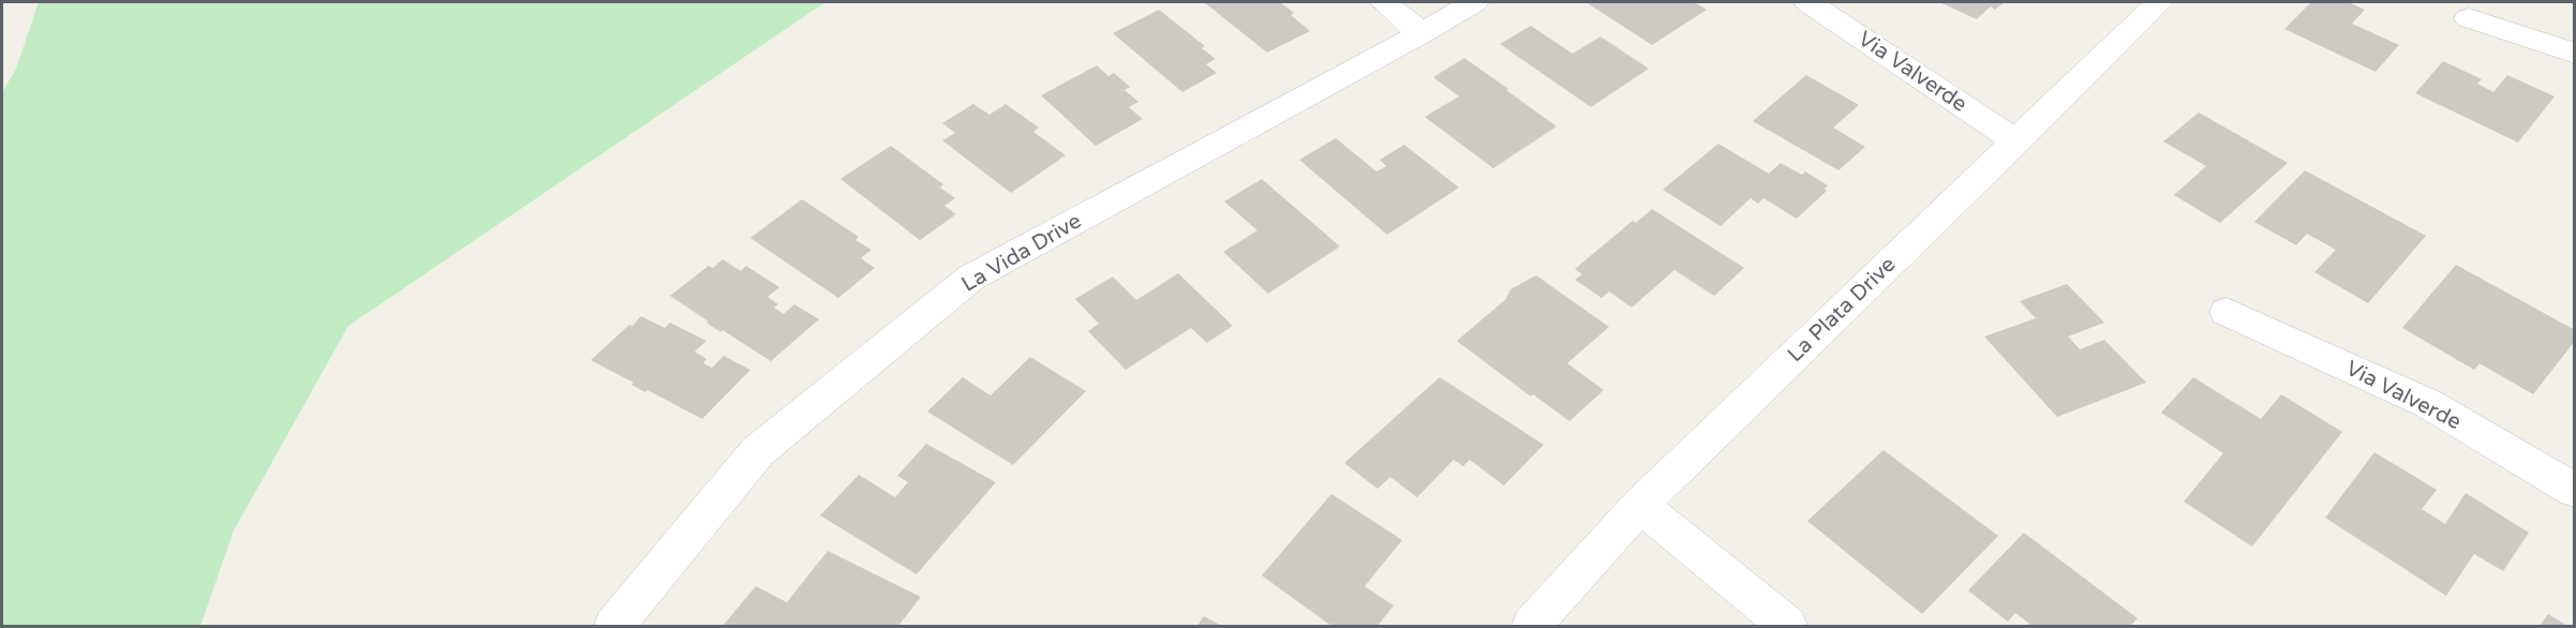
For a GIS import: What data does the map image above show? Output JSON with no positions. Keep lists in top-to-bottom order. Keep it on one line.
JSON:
{"streets":{"street":["Via Valverde","La Vida Drive","La Plata Drive"]},"crossings":[["Via Valverde","La Plata Drive"]]}
